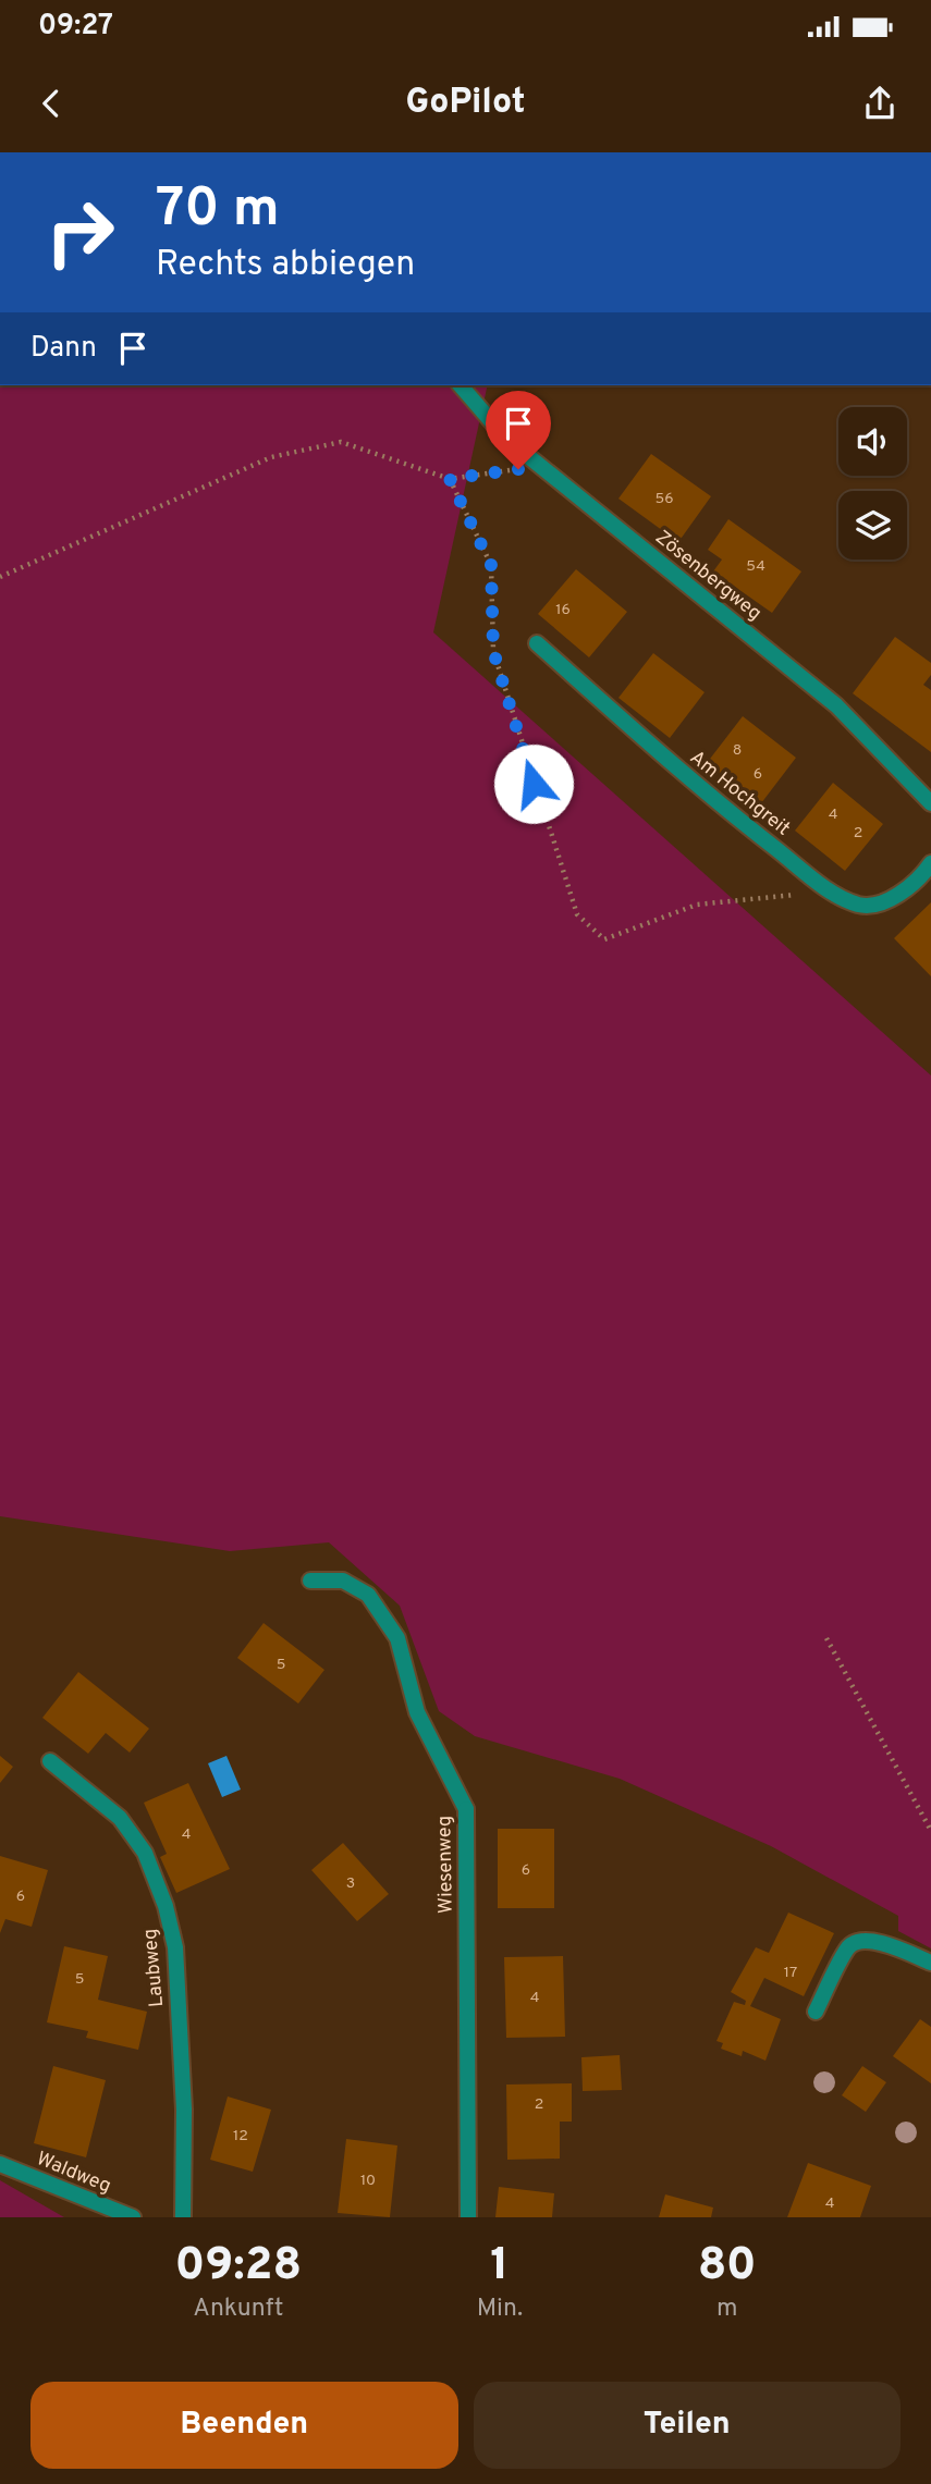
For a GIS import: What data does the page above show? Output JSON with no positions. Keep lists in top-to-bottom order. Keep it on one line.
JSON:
{"streets":{"street":["Zösenbergweg","Am Hochgreit","Wiesenweg","Laubweg","Waldweg"]},"house_numbers":["56","54","16","8","6","4","2","5","4","6","3","6","17","5","4","2","12","10","4"],"page":{"status":"09:27","header":"GoPilot","turn":["70 m","Rechts abbiegen"],"then":"Dann","eta":["09:28","Ankunft","1","Min.","80","m"],"buttons":["Beenden","Teilen"]}}
